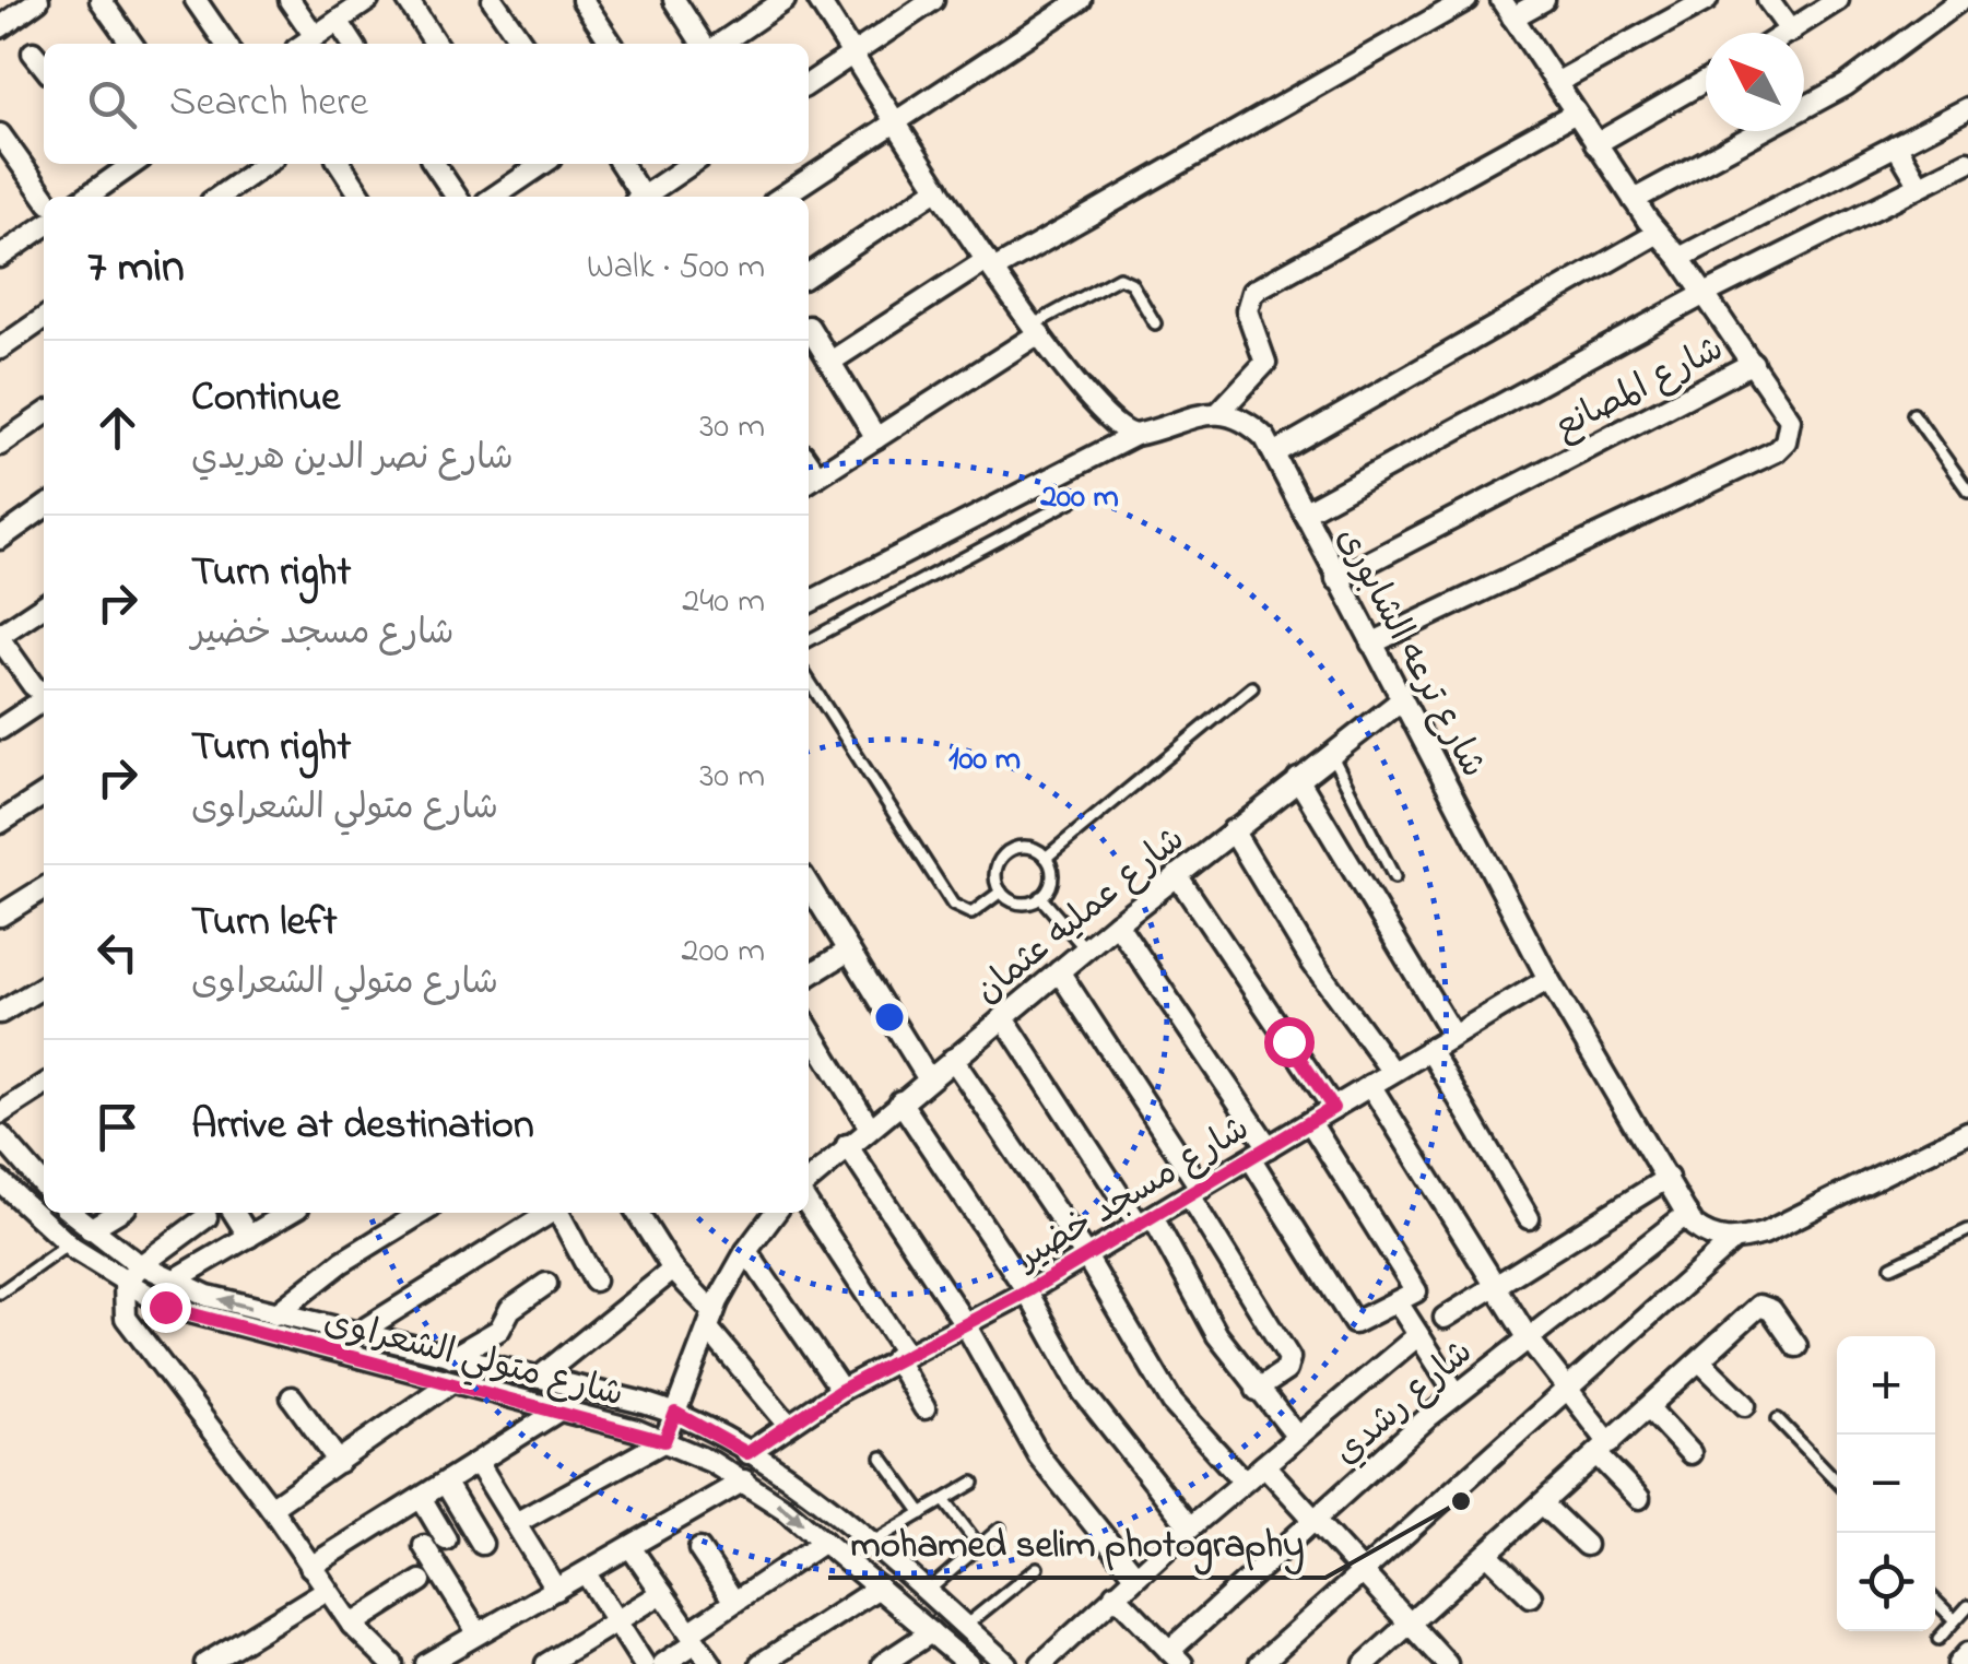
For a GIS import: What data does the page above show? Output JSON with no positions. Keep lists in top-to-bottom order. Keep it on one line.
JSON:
{"streets":{"street":["شارع المصانع","شارع ترعه الشابورى","شارع عمليه عثمان","شارع مسجد خضير","شارع متولي الشعراوى","شارع رشدي"]},"crossings":[["شارع المصانع","شارع ترعه الشابورى"],["شارع ترعه الشابورى","شارع عمليه عثمان"],["شارع ترعه الشابورى","شارع مسجد خضير"],["شارع ترعه الشابورى","شارع رشدي"],["شارع مسجد خضير","شارع متولي الشعراوى"]],"places":["mohamed selim photography"],"north":"top left","page":{"search":"Search here","heading":["7 min","Walk · 500 m"],"list":[["Continue","شارع نصر الدين هريدي","30 m"],["Turn right","شارع مسجد خضير","240 m"],["Turn right","شارع متولي الشعراوى","30 m"],["Turn left","شارع متولي الشعراوى","200 m"],"Arrive at destination"],"map_buttons":["+","−"]},"rings":["200 m","100 m"]}
